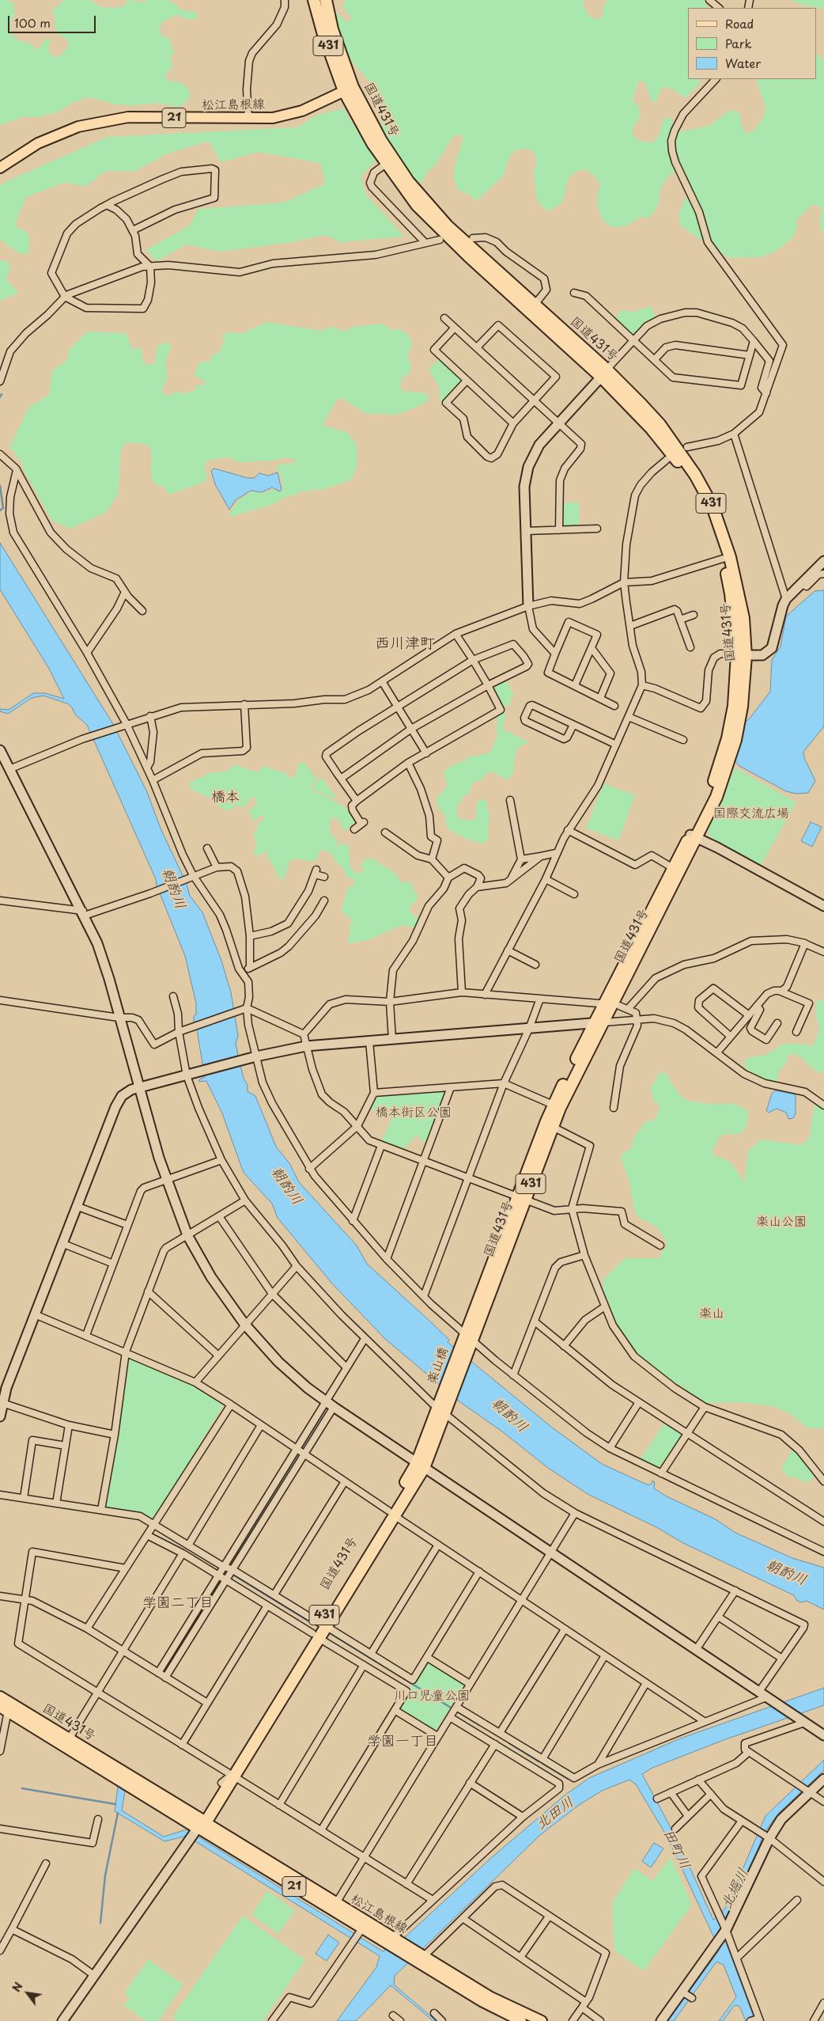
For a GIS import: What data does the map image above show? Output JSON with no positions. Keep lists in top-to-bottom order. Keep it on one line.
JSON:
{"streets":{"highway":["431","国道431号","楽山橋"],"main road":["松江島根線","21"]},"crossings":[["松江島根線","国道431号"],["国道431号","楽山橋"]],"districts":["西川津町","橋本","学園二丁目","学園一丁目"],"water":["朝酌川","北田川","田町川","北堀川"],"parks":["国際交流広場","橋本街区公園","楽山公園","楽山","川口児童公園"],"legend":["Road","Park","Water"],"scale_bar":"100 m","north":"top left"}
